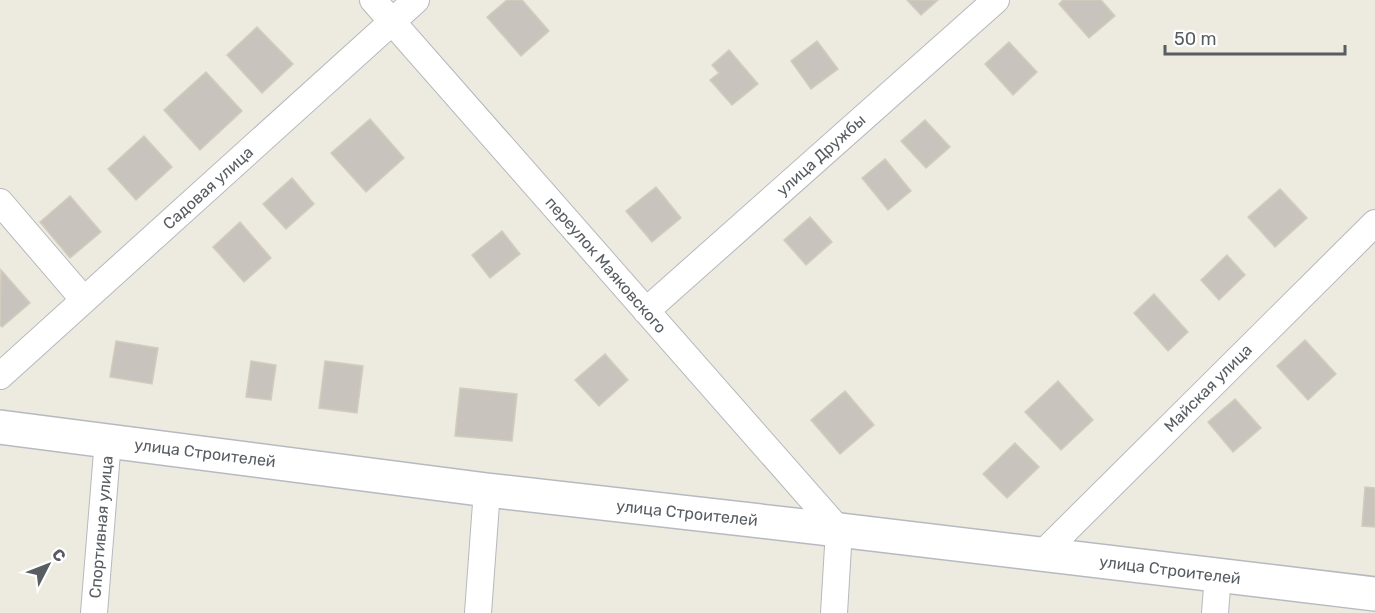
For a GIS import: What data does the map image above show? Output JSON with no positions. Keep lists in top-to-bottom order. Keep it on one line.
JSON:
{"streets":{"street":["улица Дружбы","Садовая улица","переулок Маяковского","Майская улица","улица Строителей","Спортивная улица"]},"crossings":[["улица Дружбы","переулок Маяковского"],["Садовая улица","переулок Маяковского"],["переулок Маяковского","улица Строителей"],["Майская улица","улица Строителей"],["улица Строителей","Спортивная улица"]],"scale_bar":"50 m","north":"top right"}
